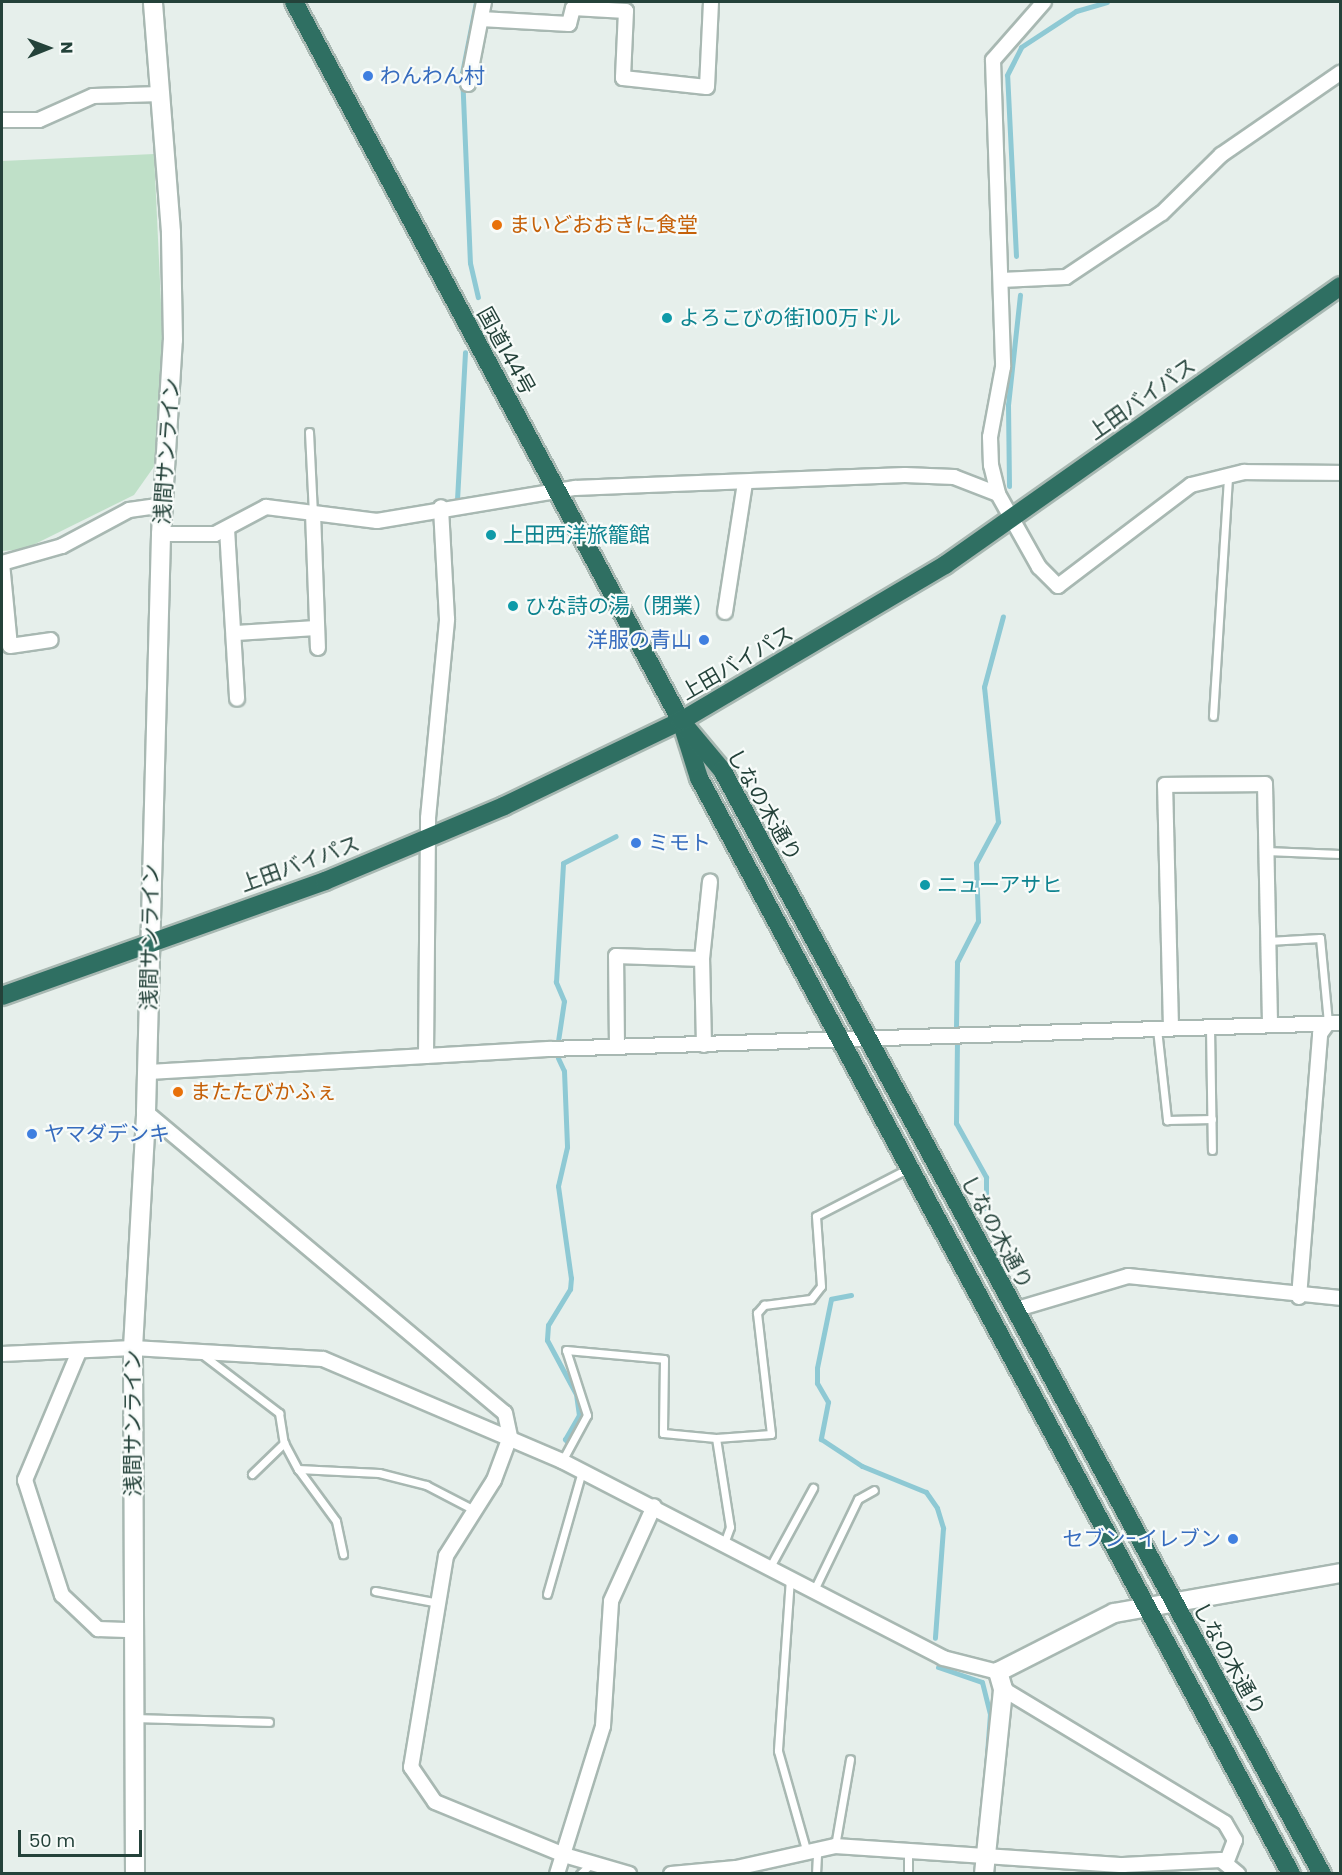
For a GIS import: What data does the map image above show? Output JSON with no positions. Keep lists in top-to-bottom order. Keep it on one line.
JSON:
{"streets":{"highway":["国道144号","上田バイパス","しなの木通り"],"street":["浅間サンライン"]},"crossings":[["国道144号","上田バイパス"],["国道144号","しなの木通り"],["上田バイパス","浅間サンライン"],["上田バイパス","しなの木通り"]],"places":["わんわん村","まいどおおきに食堂","よろこびの街100万ドル","上田西洋旅籠館","ひな詩の湯（閉業）","洋服の青山","ミモト","ニューアサヒ","またたびかふぇ","ヤマダデンキ","セブン-イレブン"],"scale_bar":"50 m","north":"right"}
